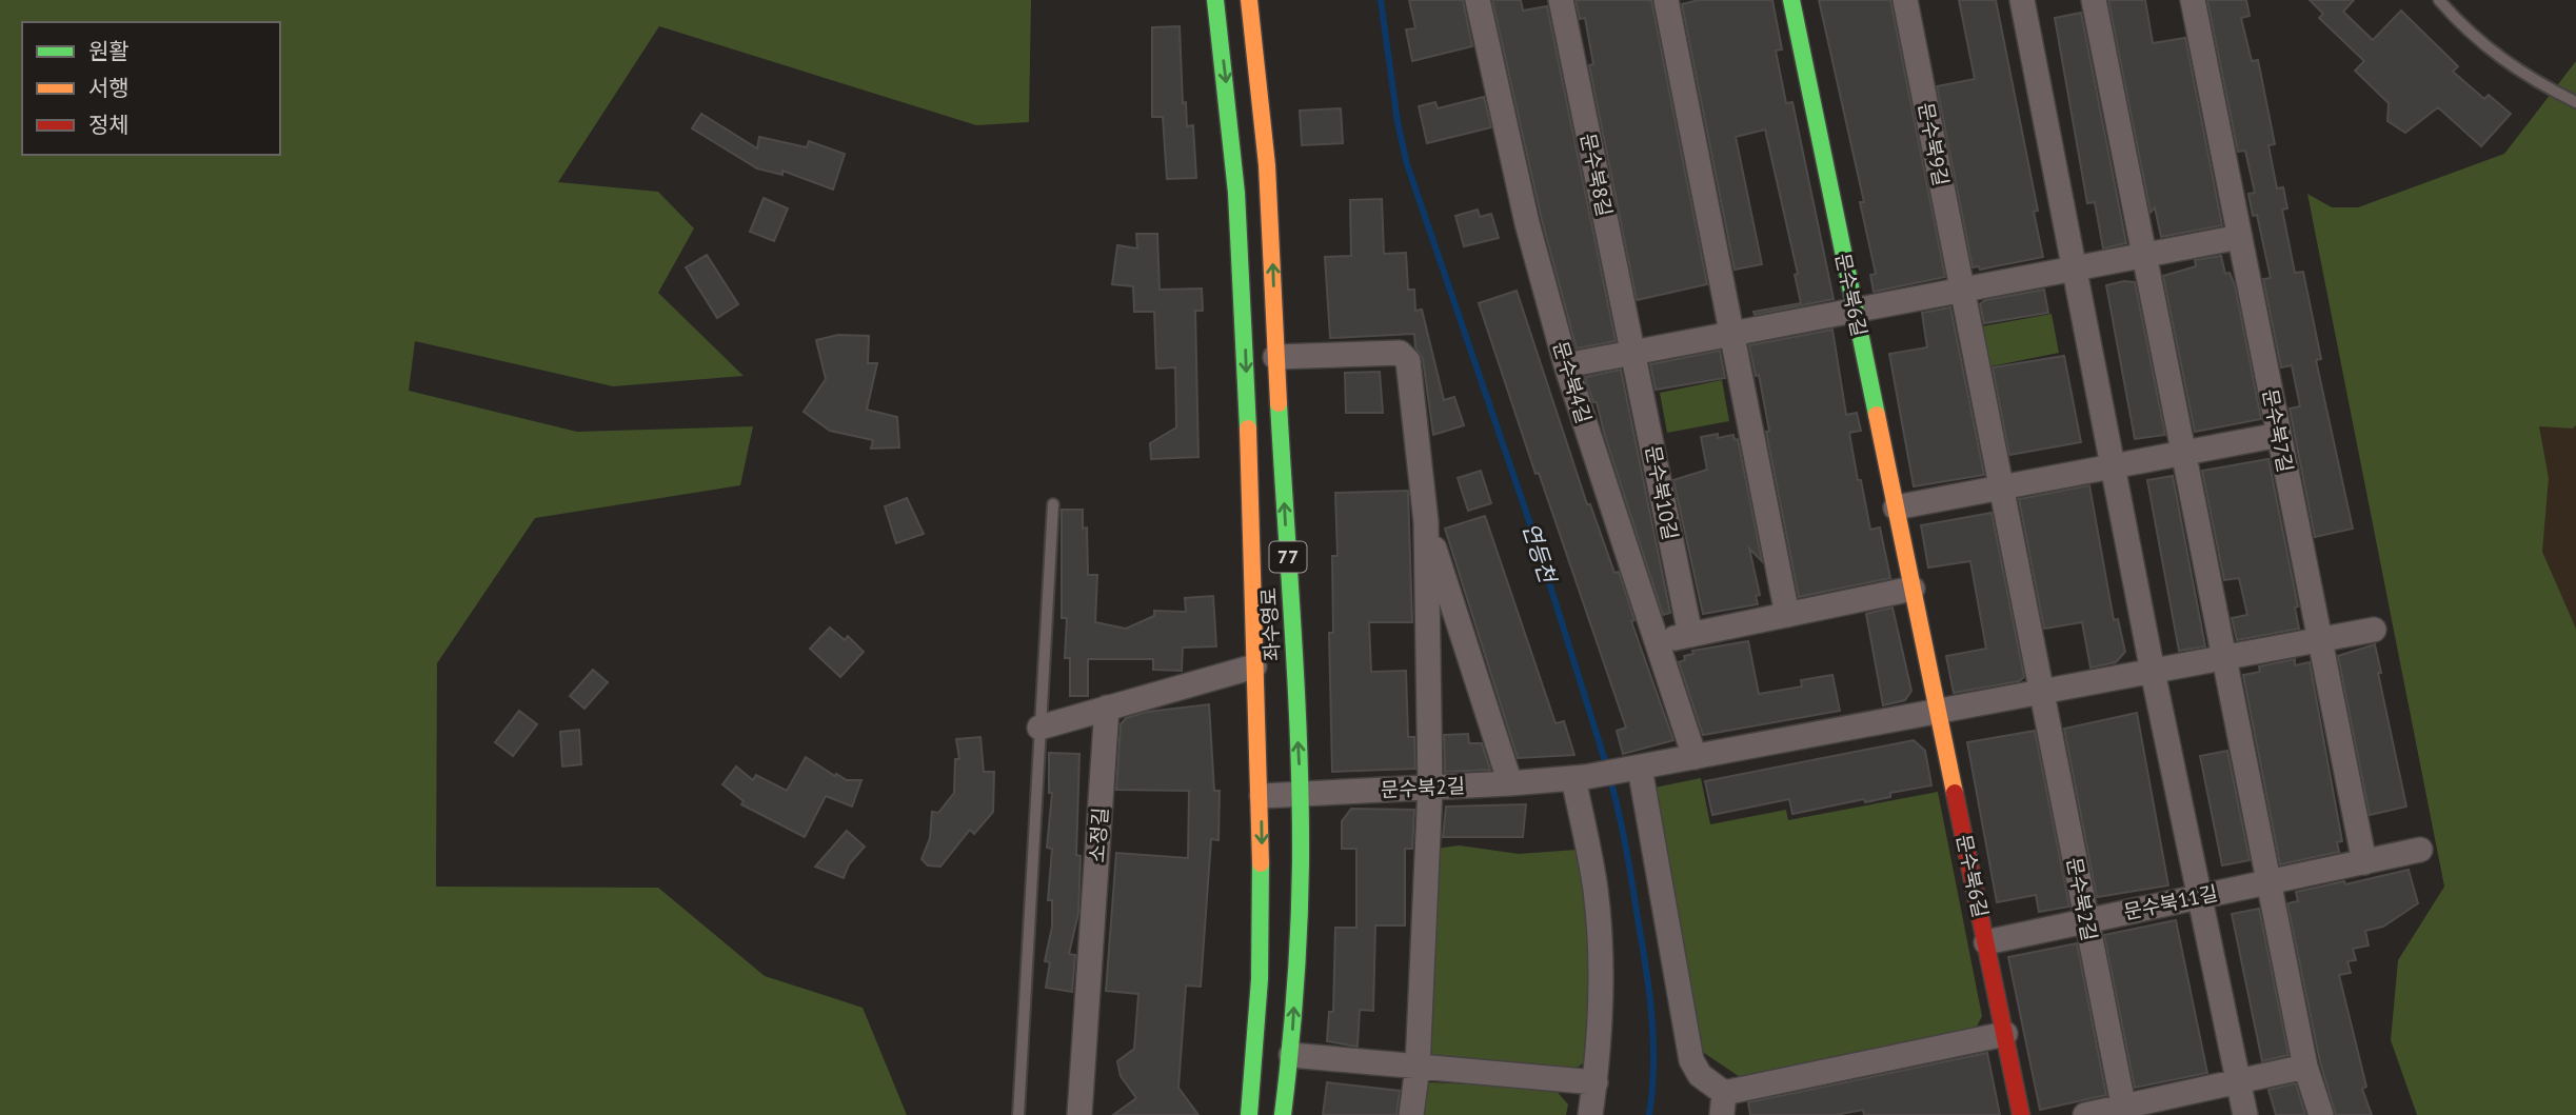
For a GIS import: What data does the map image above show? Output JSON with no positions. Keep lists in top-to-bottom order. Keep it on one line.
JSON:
{"streets":{"main road":["문수북6길","77","좌수영로"],"street":["문수북9길","문수북8길","문수북4길","문수북7길","문수북10길","문수북2길","소정길","문수북11길"]},"crossings":[["문수북8길","문수북10길"],["문수북6길","문수북11길"],["좌수영로","문수북2길"],["문수북2길","문수북11길"]],"water":["연등천"],"legend":["원활","서행","정체"]}
